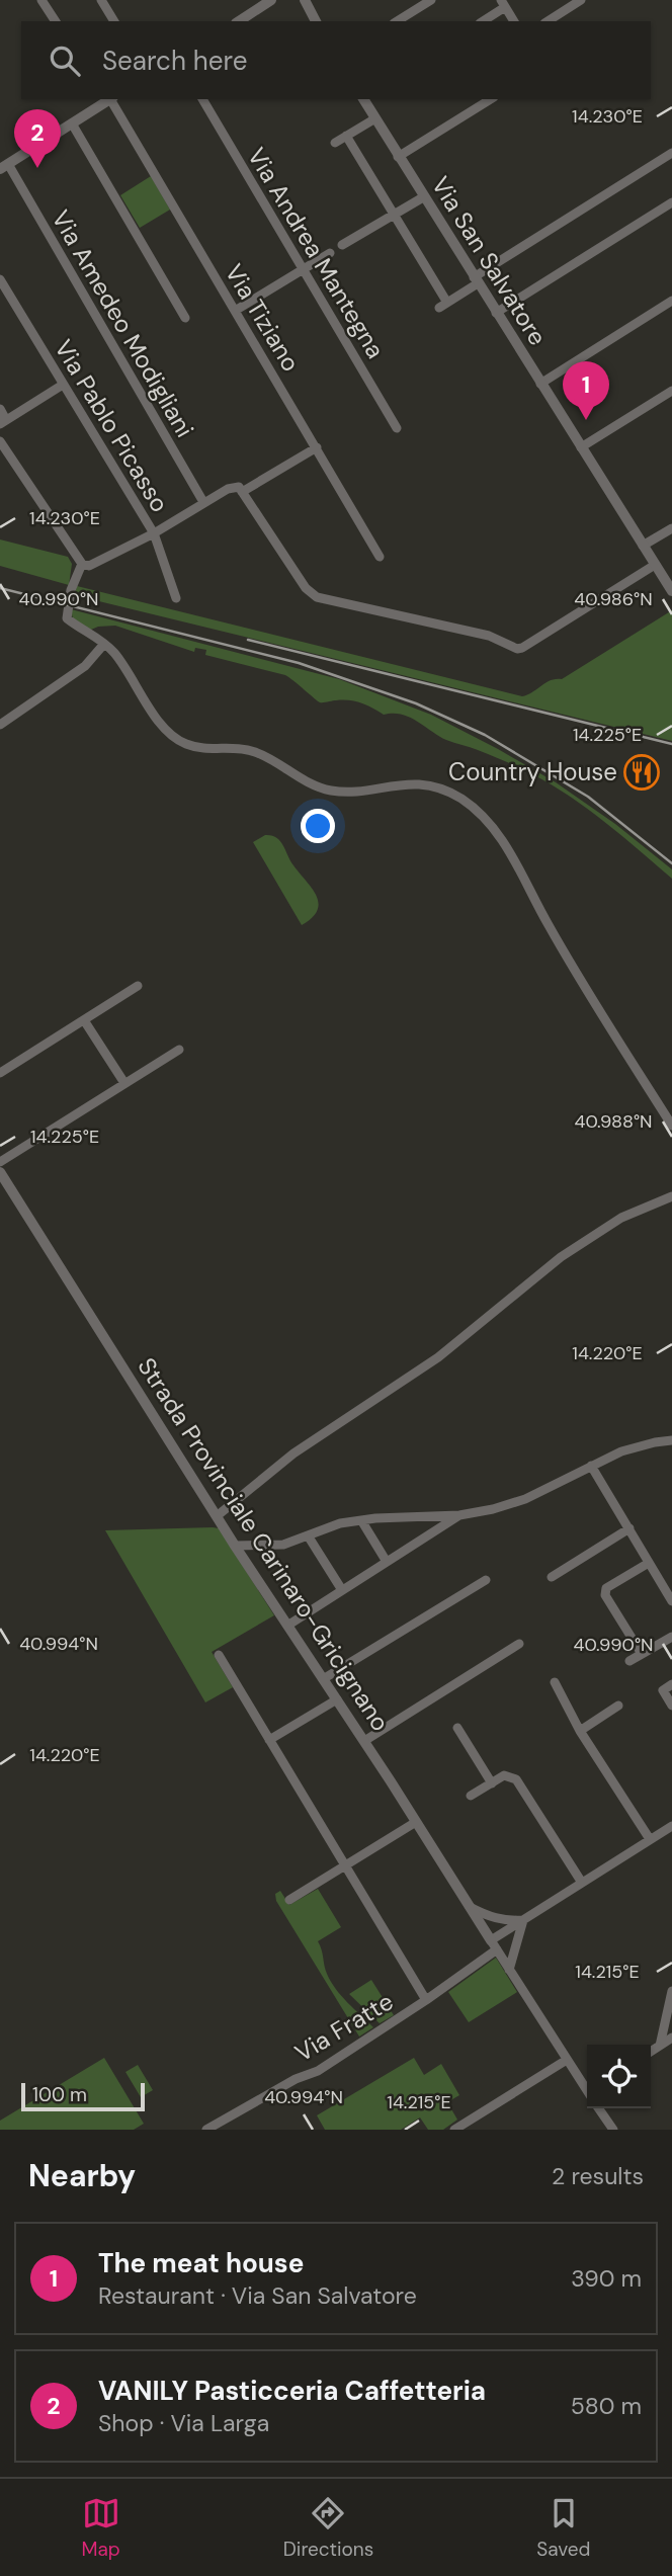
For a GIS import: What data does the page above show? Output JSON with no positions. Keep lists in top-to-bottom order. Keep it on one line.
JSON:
{"streets":{"street":["Via Andrea Mantegna","Via San Salvatore","Via Tiziano","Via Amedeo Modigliani","Via Pablo Picasso","Strada Provinciale Carinaro-Gricignano","Via Fratte"]},"crossings":[["Strada Provinciale Carinaro-Gricignano","Via Fratte"]],"places":{"restaurant":["Country House"]},"scale_bar":"100 m","page":{"search":"Search here","pins":["2","1"],"scale":"100 m","heading":["Nearby","2 results"],"list":[{"mark":"1","name":"The meat house","note":"Restaurant · Via San Salvatore","value":"390 m"},{"mark":"2","name":"VANILY Pasticceria Caffetteria","note":"Shop · Via Larga","value":"580 m"}],"nav":["Map","Directions","Saved"]},"coordinates":["14.230°E","40.990°N","40.986°N","14.225°E","40.988°N","14.220°E","40.994°N","14.215°E"]}
